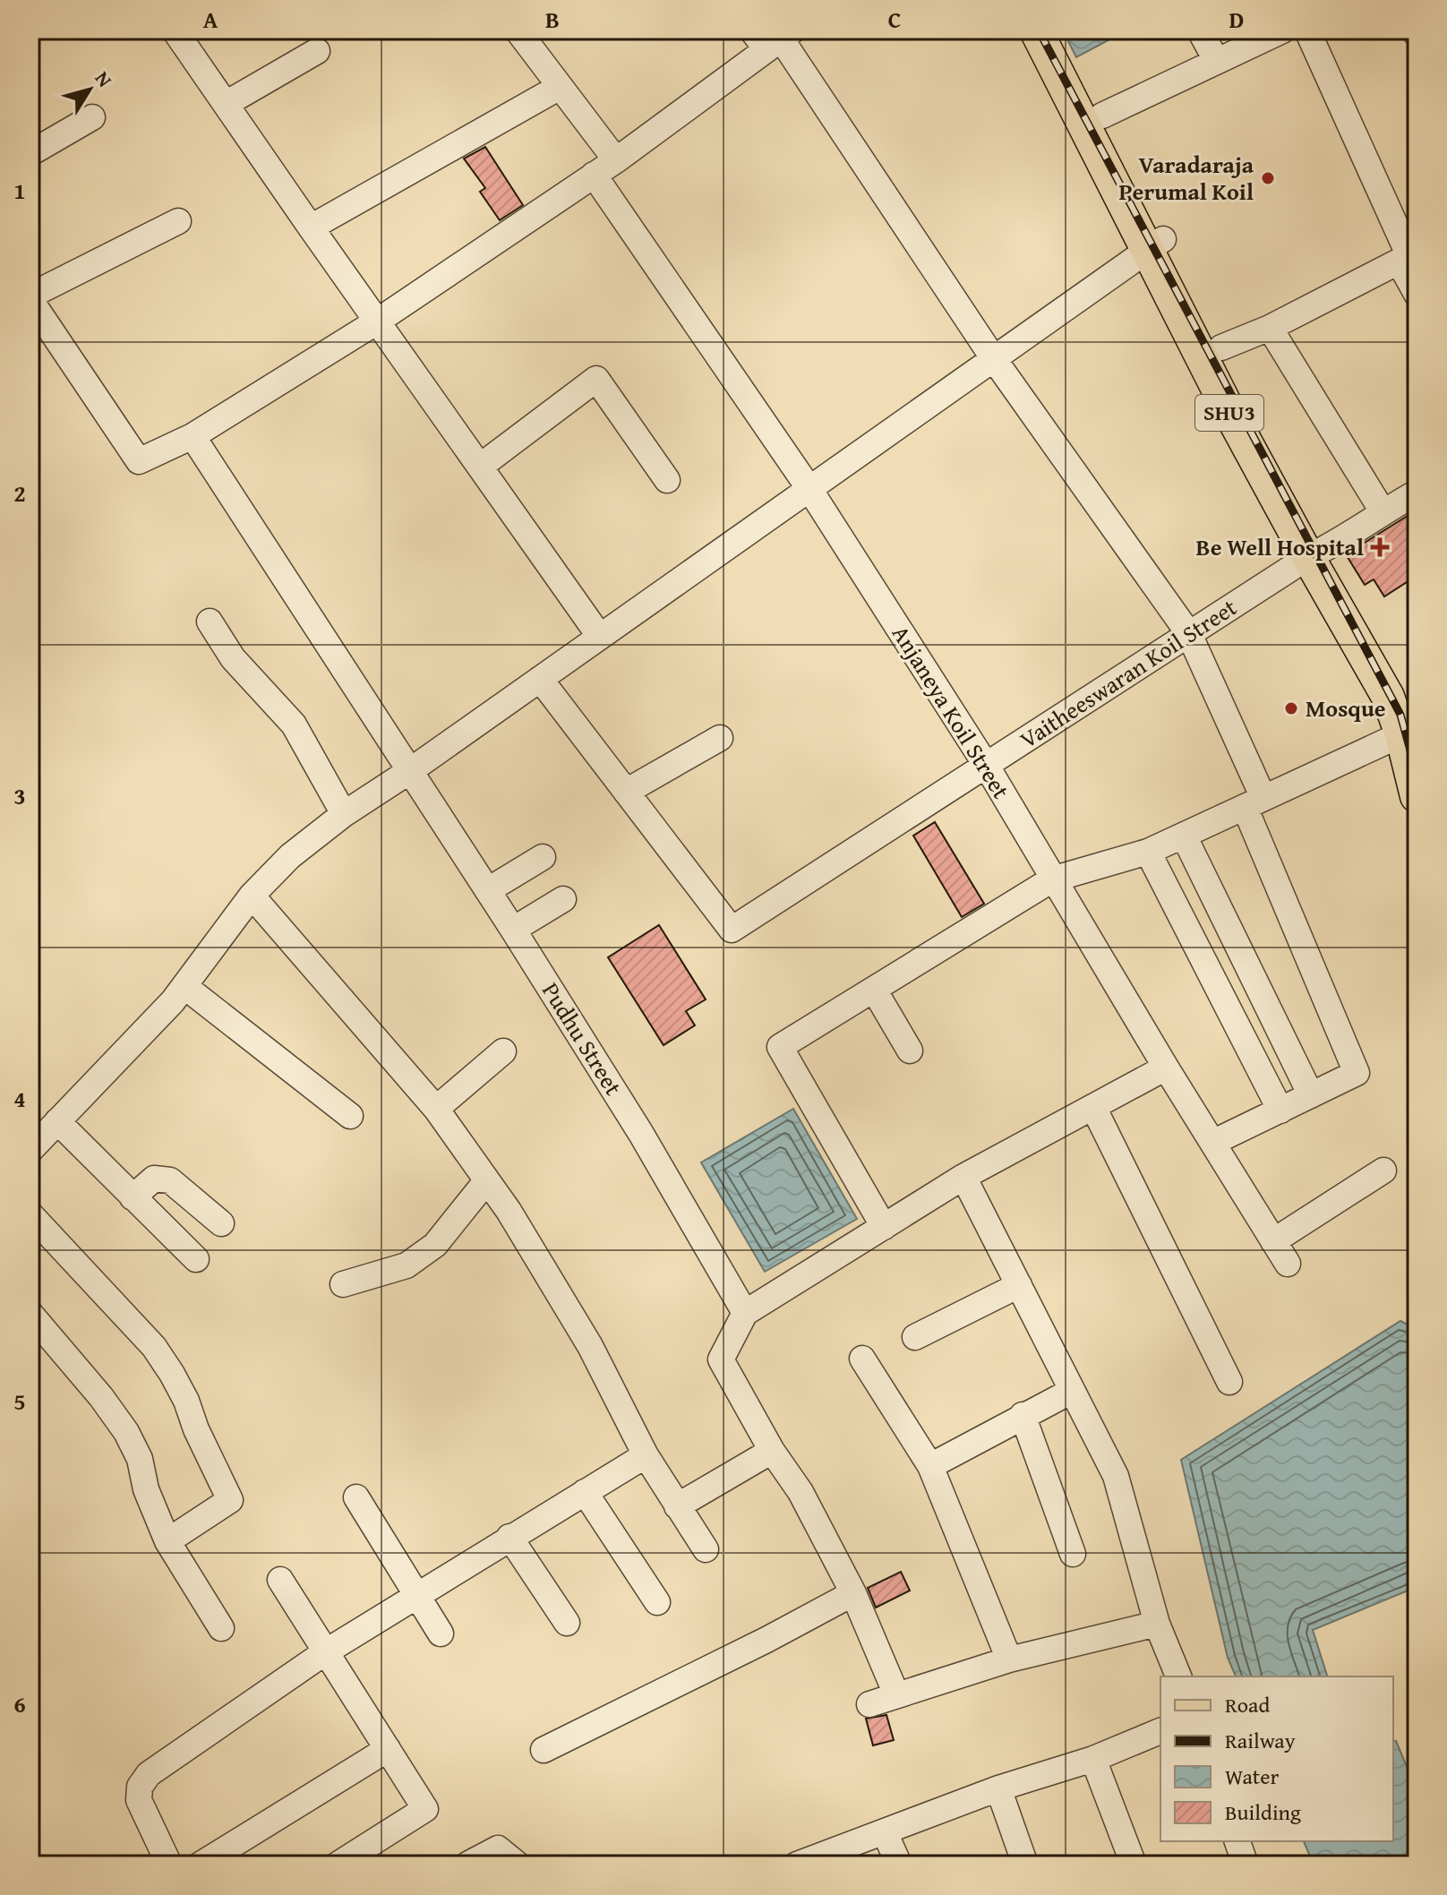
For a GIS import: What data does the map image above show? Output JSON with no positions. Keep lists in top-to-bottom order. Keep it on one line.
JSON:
{"streets":{"main road":["SHU3"],"street":["Vaitheeswaran Koil Street","Anjaneya Koil Street","Pudhu Street"]},"crossings":[["SHU3","Vaitheeswaran Koil Street"],["Vaitheeswaran Koil Street","Anjaneya Koil Street"]],"places":{"other":["Varadaraja Perumal Koil","Mosque"],"health":["Be Well Hospital"]},"legend":["Road","Railway","Water","Building"],"north":"top right","grid":{"columns":["A","B","C","D"],"rows":["1","2","3","4","5","6"]}}
